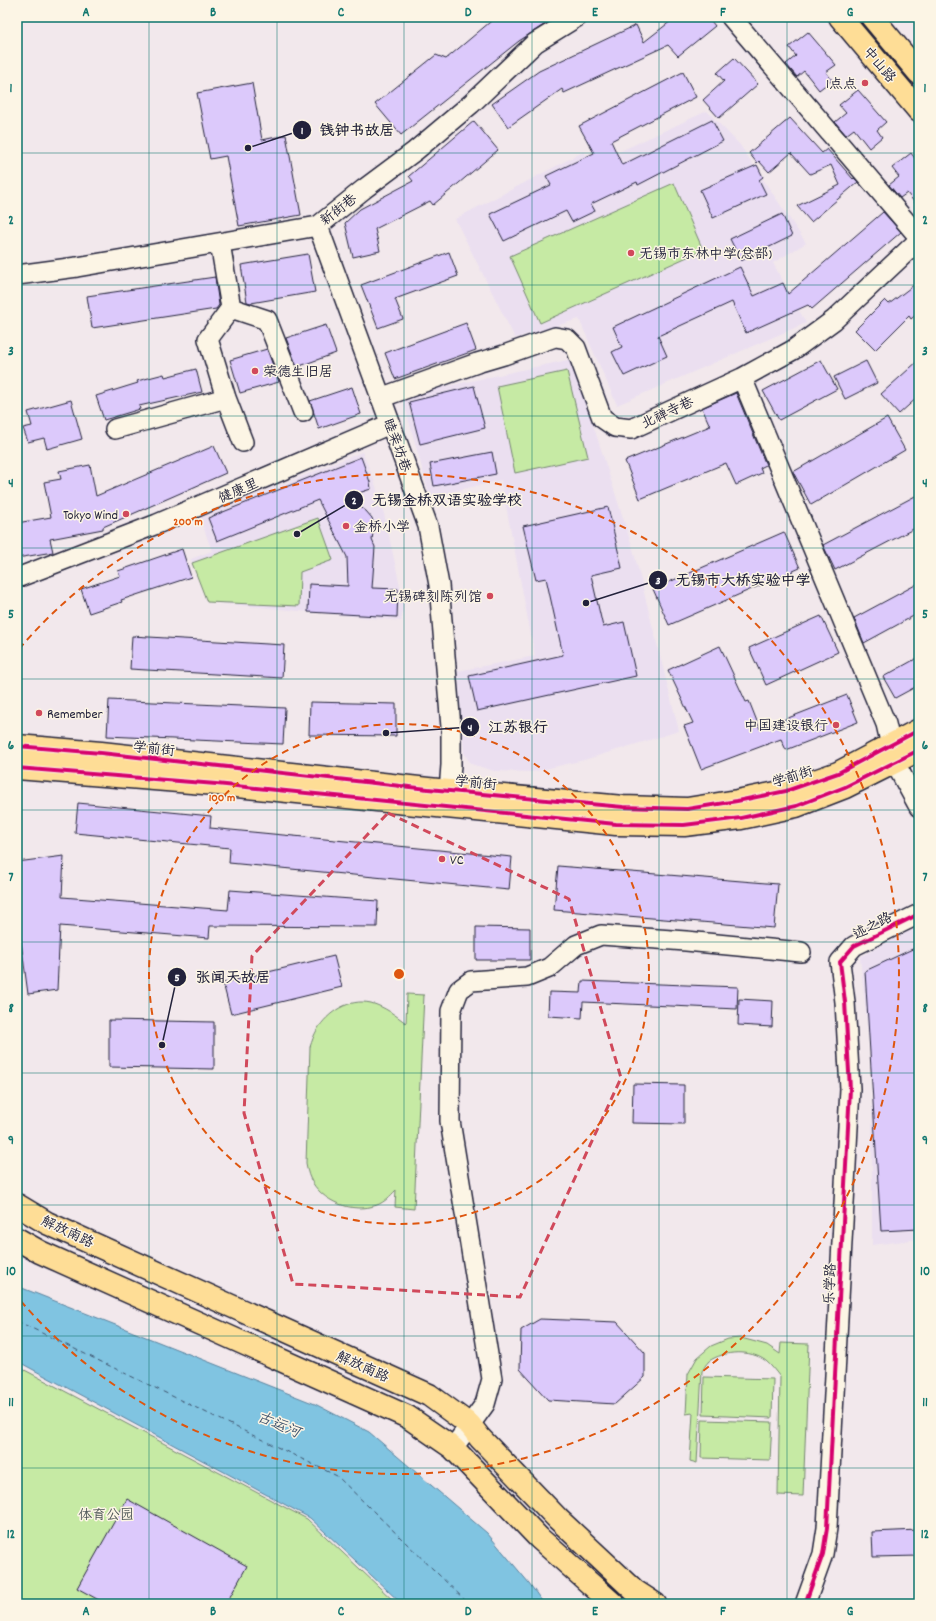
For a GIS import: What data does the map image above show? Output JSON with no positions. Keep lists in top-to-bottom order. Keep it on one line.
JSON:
{"streets":{"main road":["中山路","学前街","解放南路"],"street":["新街巷","北禅寺巷","睦亲坊巷","健康里","述之路","乐学路"]},"crossings":[["新街巷","睦亲坊巷"],["北禅寺巷","睦亲坊巷"],["睦亲坊巷","健康里"],["睦亲坊巷","学前街"],["述之路","乐学路"]],"water":["古运河"],"parks":["体育公园"],"places":["1点点","钱钟书故居","无锡市东林中学(总部)","荣德生旧居","Tokyo Wind","金桥小学","无锡金桥双语实验学校","无锡碑刻陈列馆","无锡市大桥实验中学","Remember","中国建设银行","江苏银行","VC","张闻天故居"],"grid":{"columns":["A","B","C","D","E","F","G"],"rows":["1","2","3","4","5","6","7","8","9","10","11","12"]},"rings":["200 m","100 m"]}
